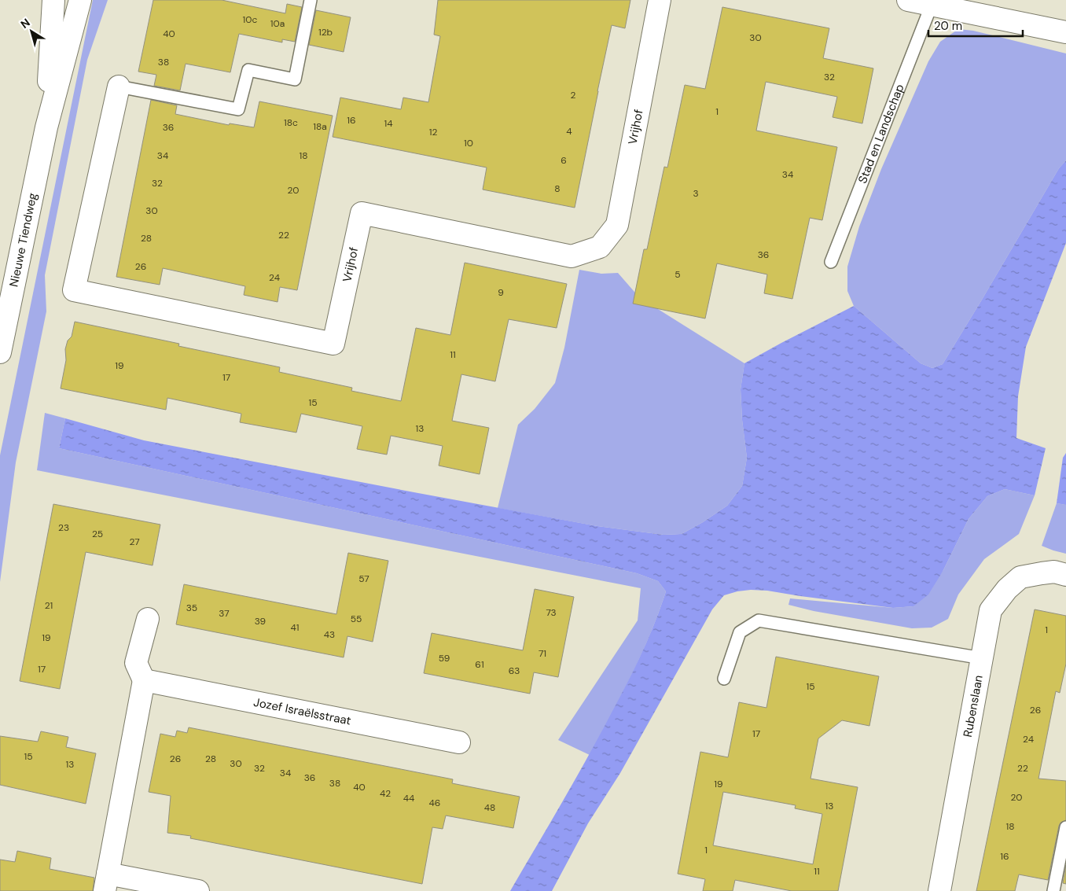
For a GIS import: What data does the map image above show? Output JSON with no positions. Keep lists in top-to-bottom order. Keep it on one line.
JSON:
{"streets":{"street":["Vrijhof","Nieuwe Tiendweg","Rubenslaan","Jozef Israëlsstraat"],"lane":["Stad en Landschap"]},"house_numbers":["10c","10a","12b","40","30","38","32","2","1","16","18c","14","18a","36","4","12","10","34","18","6","34","32","8","20","3","30","22","28","36","26","5","24","9","11","19","17","15","13","23","25","27","57","21","35","73","37","55","39","41","1","43","19","71","59","61","17","63","15","26","17","24","15","26","28","30","13","32","22","34","36","38","19","40","42","20","44","46","13","48","18","1","16","11"],"scale_bar":"20 m","north":"top left"}
